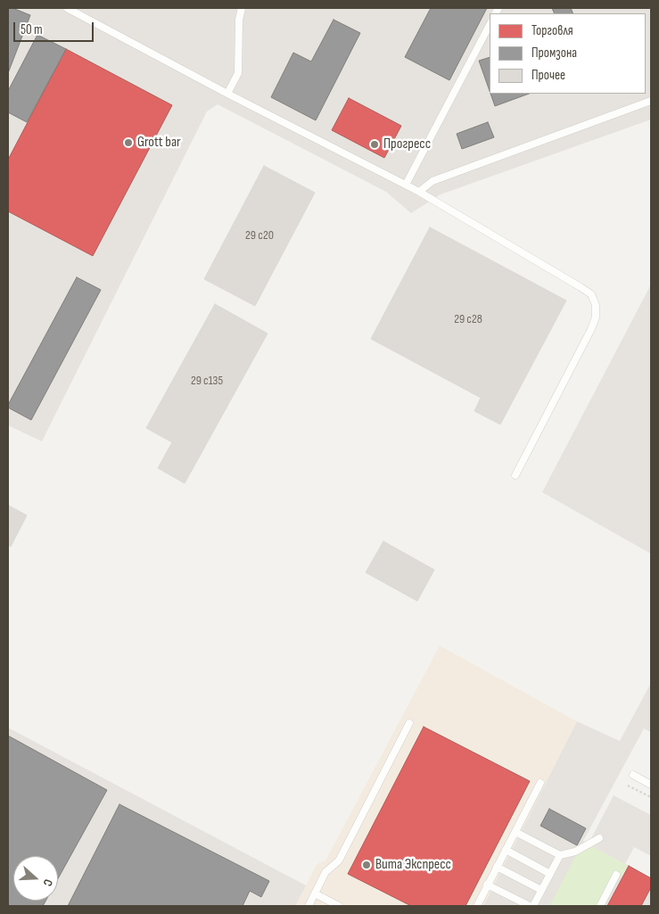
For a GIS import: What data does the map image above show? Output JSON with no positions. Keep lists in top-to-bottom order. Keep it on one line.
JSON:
{"places":["Grott bar","Прогресс","Вита Экспресс"],"house_numbers":["29 с20","29 с28","29 с135"],"legend":["Торговля","Промзона","Прочее"],"scale_bar":"50 m","north":"right"}
